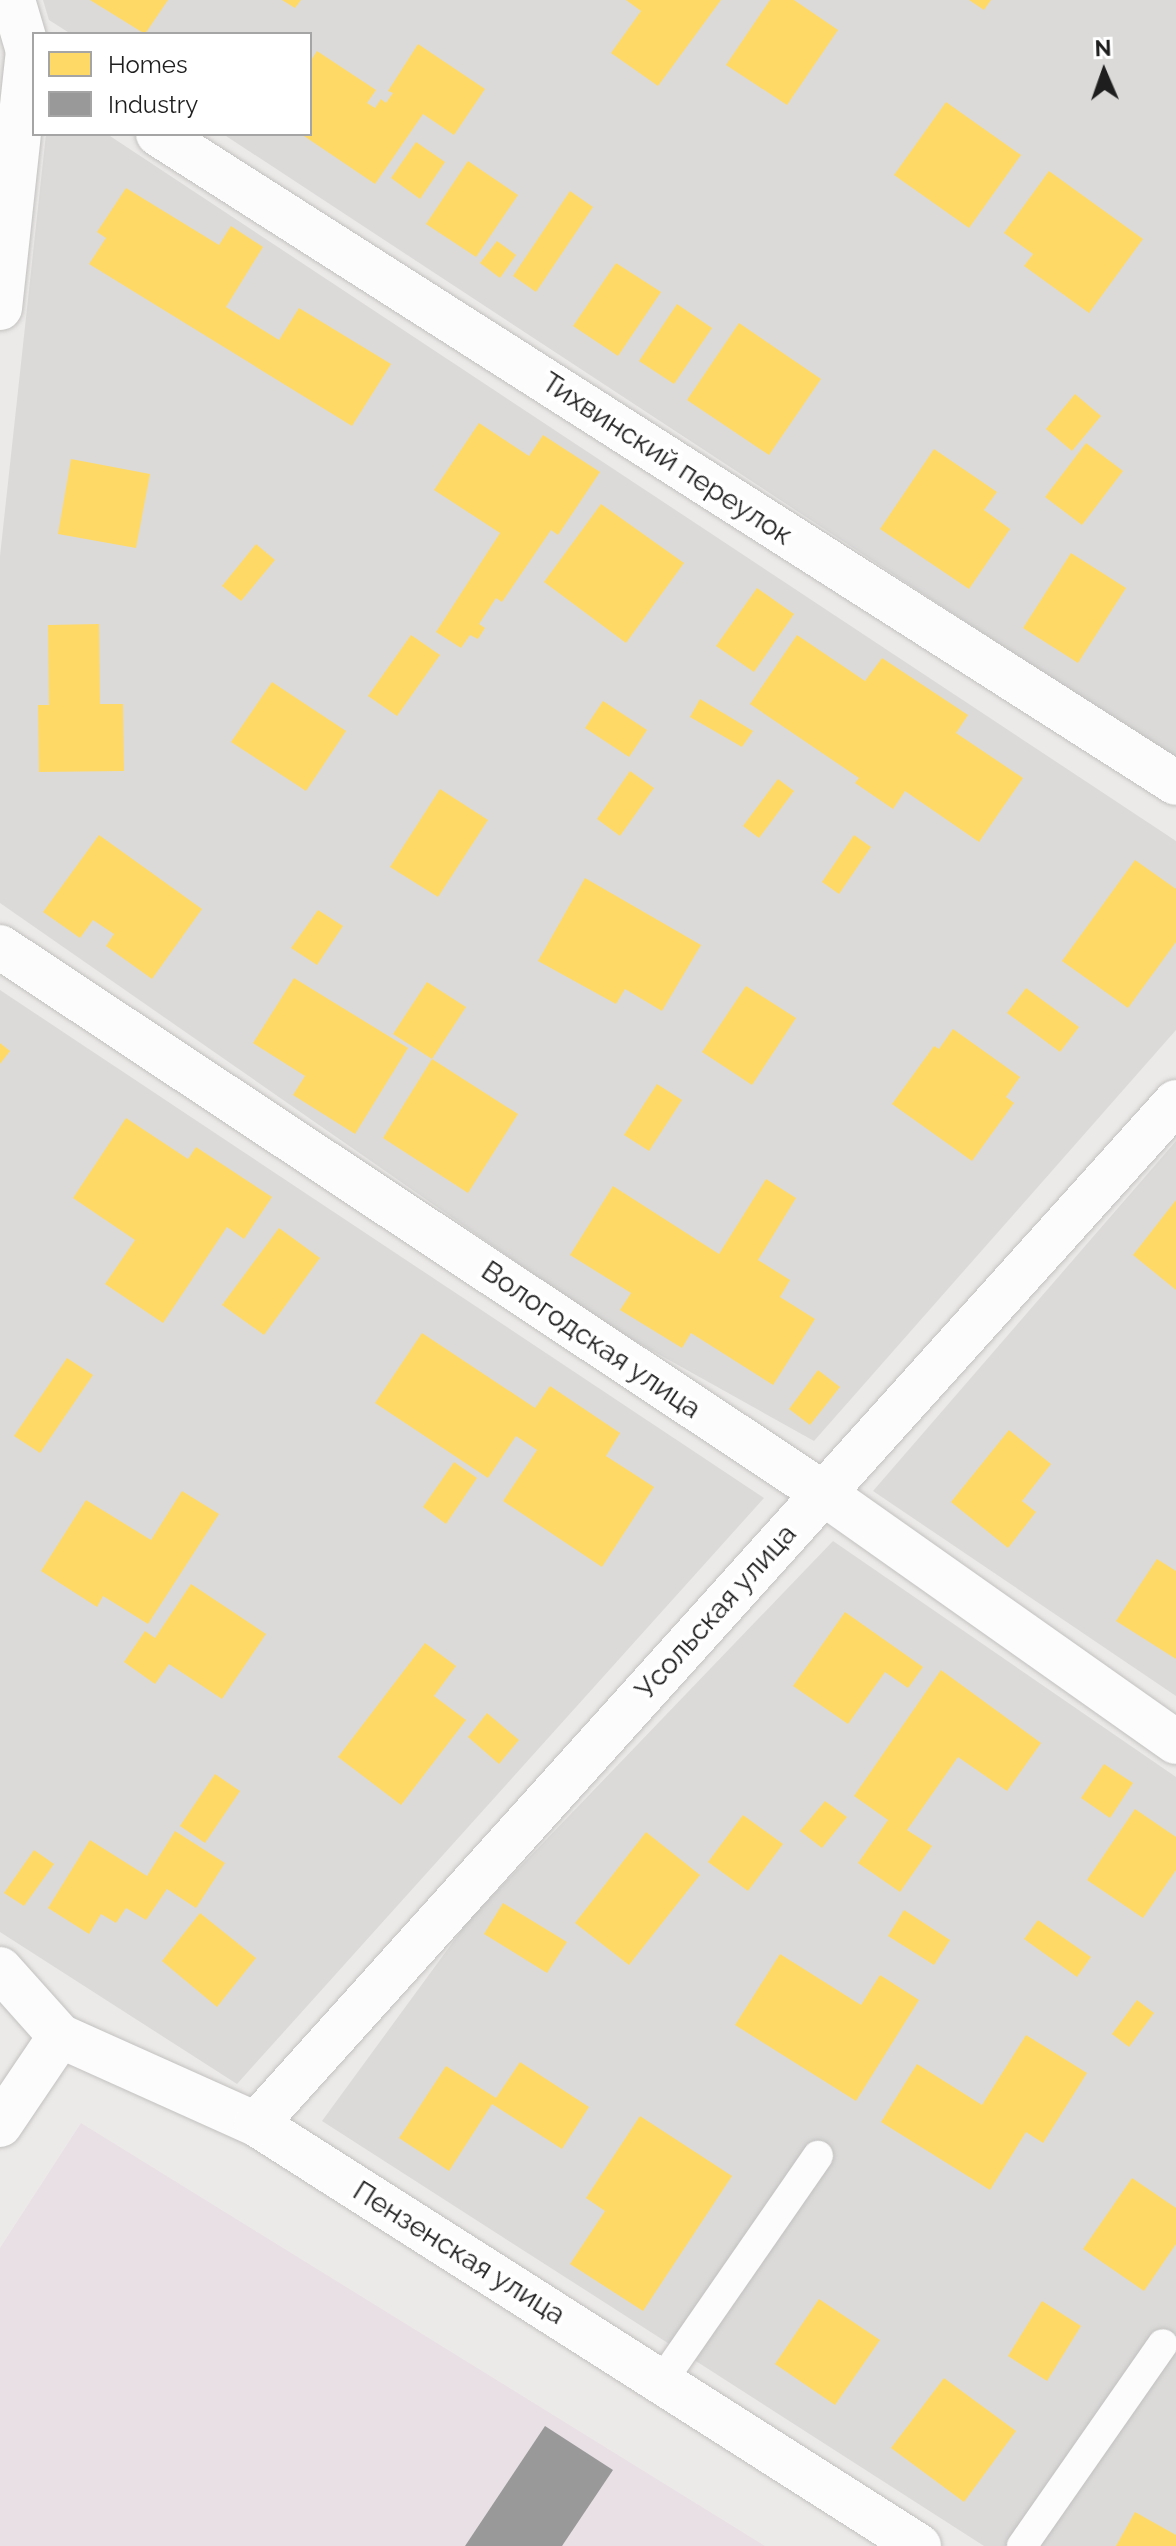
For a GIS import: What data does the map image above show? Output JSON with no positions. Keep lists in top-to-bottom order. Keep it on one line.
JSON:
{"streets":{"street":["Тихвинский переулок","Вологодская улица","Усольская улица","Пензенская улица"]},"crossings":[["Вологодская улица","Усольская улица"],["Усольская улица","Пензенская улица"]],"legend":["Homes","Industry"],"north":"top"}
